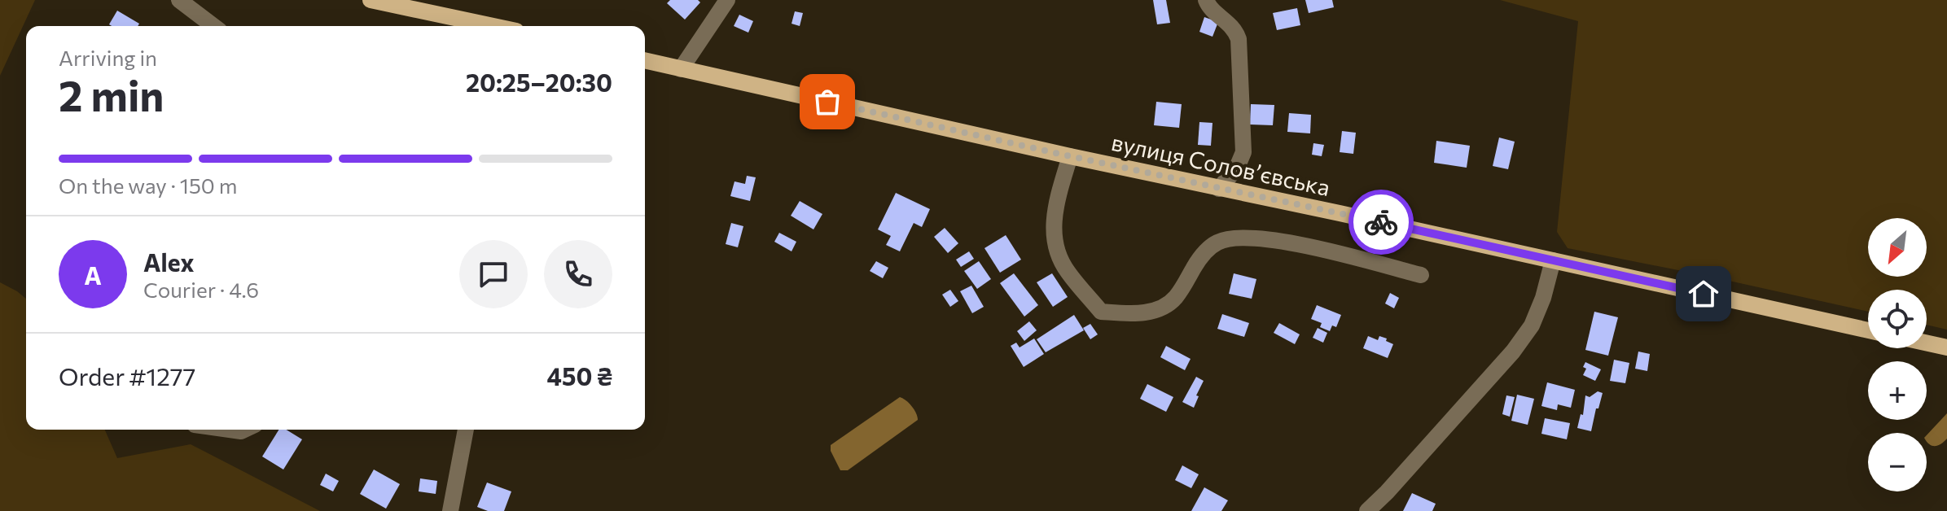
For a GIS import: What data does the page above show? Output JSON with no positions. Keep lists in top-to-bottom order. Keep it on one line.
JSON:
{"streets":{"main road":["вулиця Соловʼєвська"]},"north":"bottom left","page":{"heading":["2 min","Arriving in","20:25–20:30"],"panel":["Alex","Courier · 4.6","Order #1277","450 ₴"],"bar":"On the way · 150 m","map_buttons":["+","−"],"round":"A"}}
